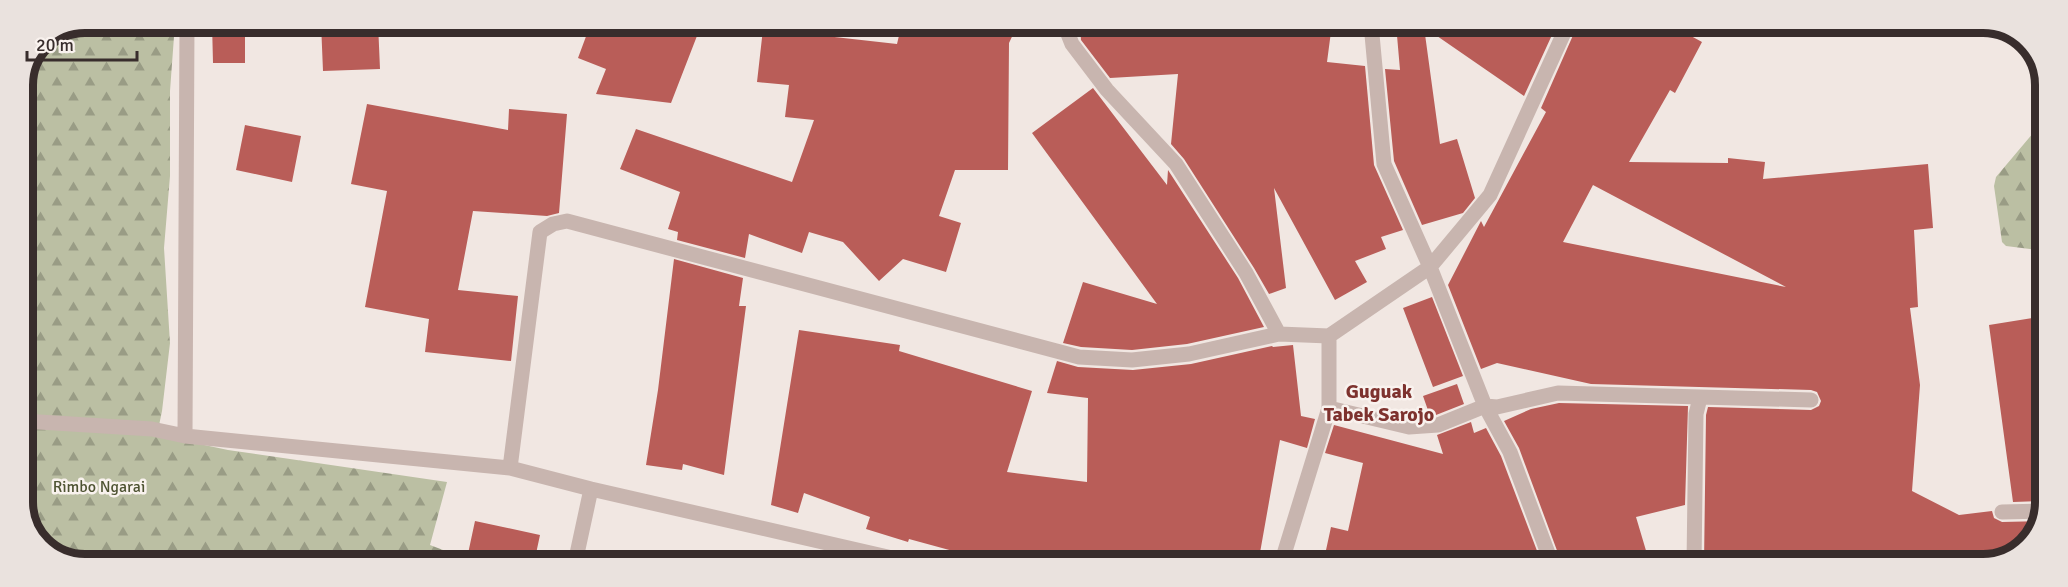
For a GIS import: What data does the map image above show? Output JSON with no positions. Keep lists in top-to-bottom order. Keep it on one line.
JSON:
{"districts":["Guguak Tabek Sarojo"],"parks":["Rimbo Ngarai"],"scale_bar":"20 m"}
